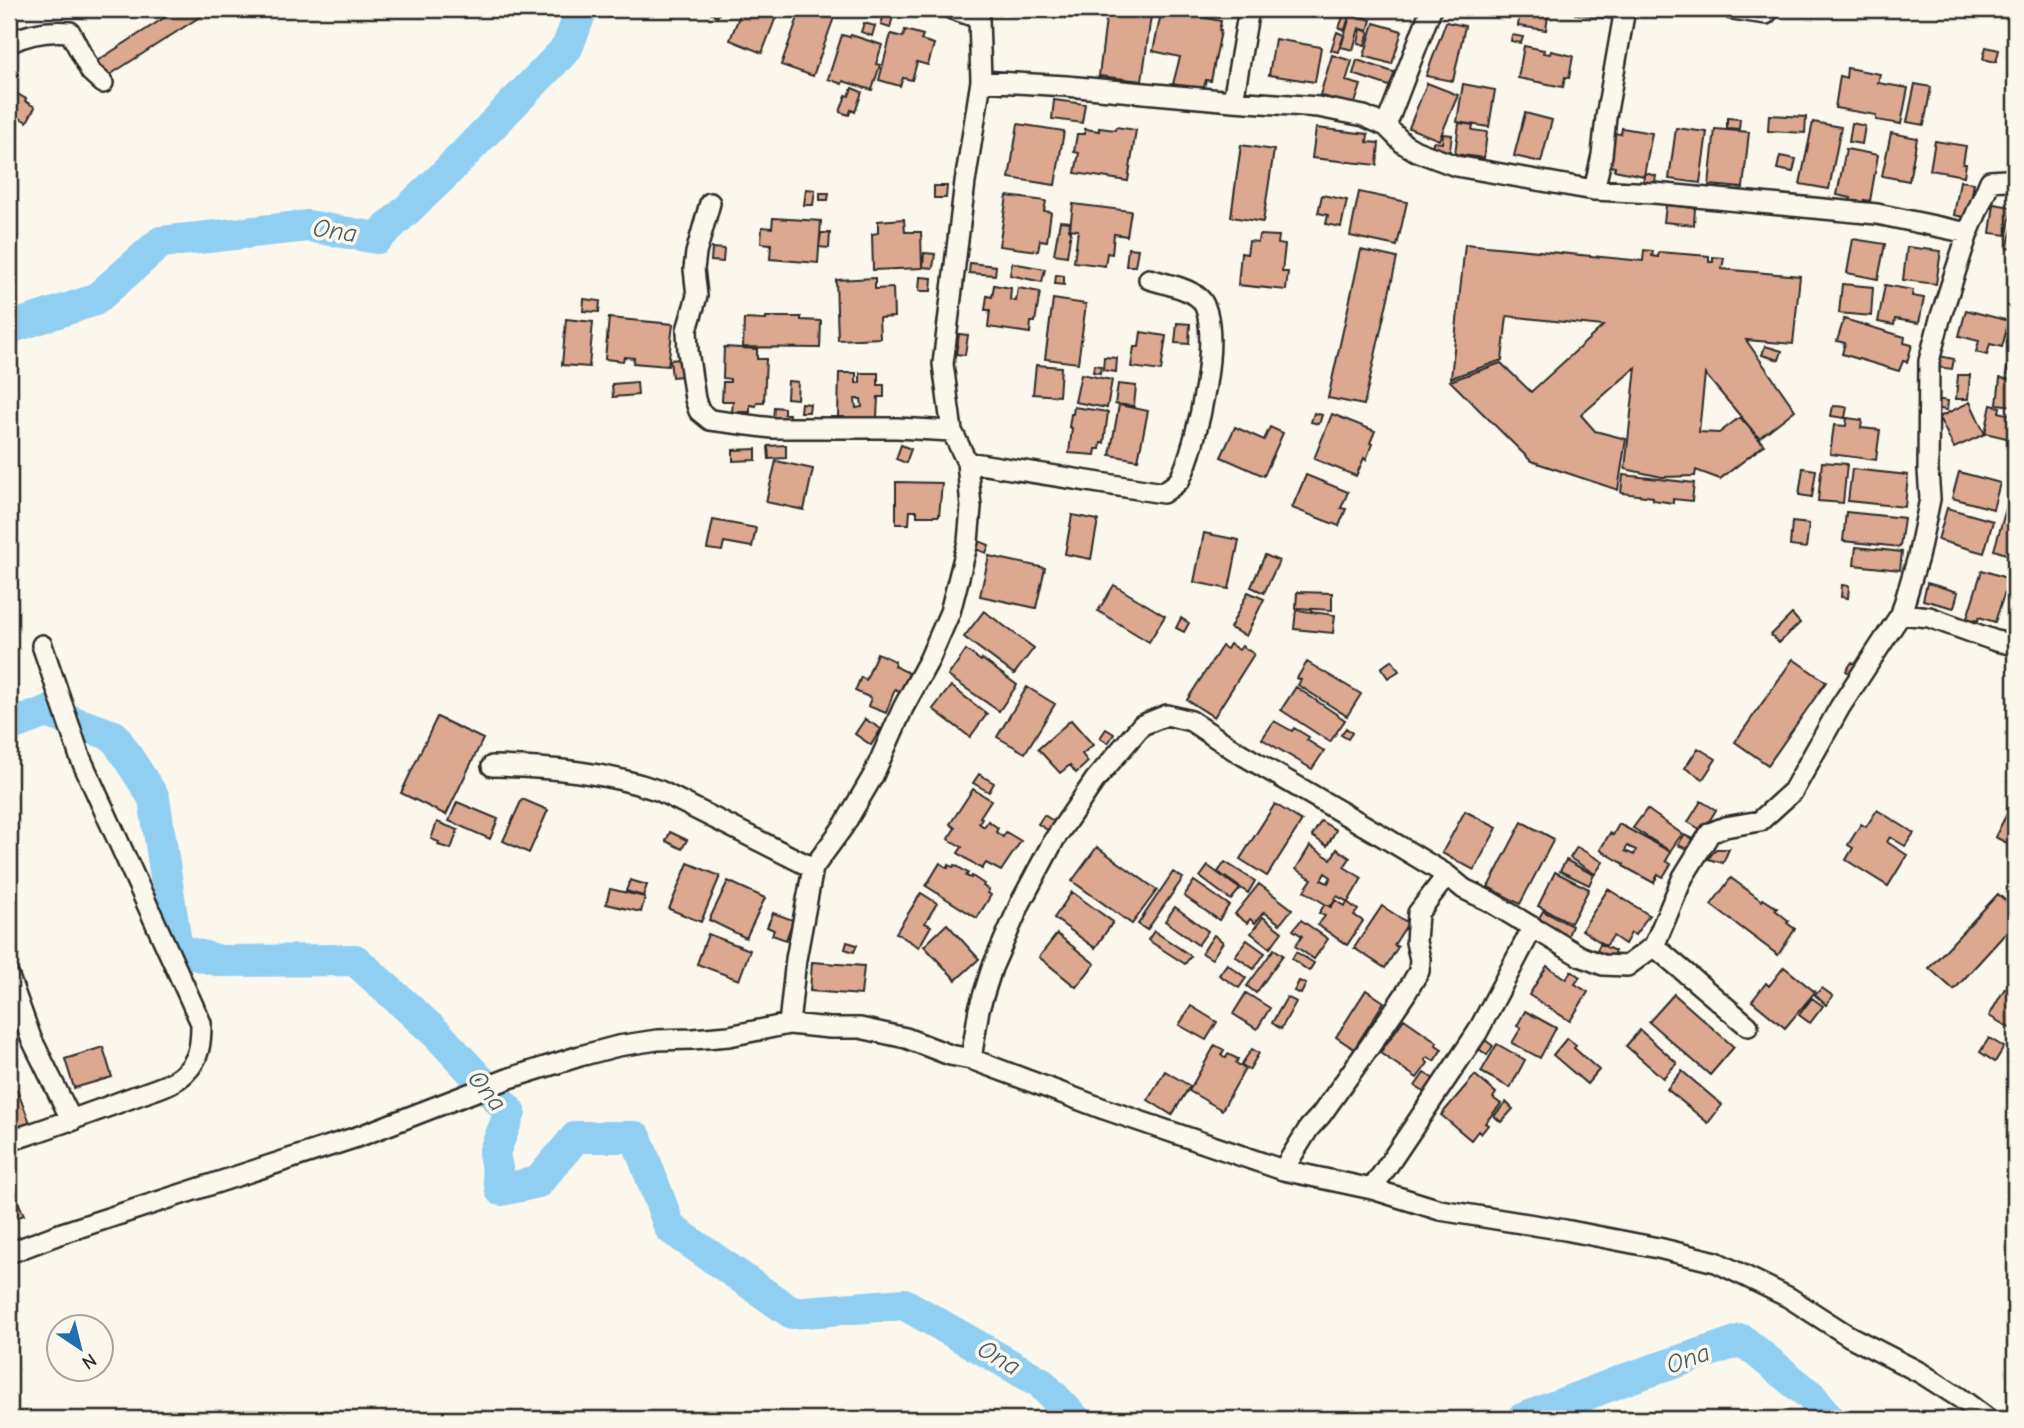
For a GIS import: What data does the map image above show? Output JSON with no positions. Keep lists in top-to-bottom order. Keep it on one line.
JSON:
{"water":["Ona"],"north":"bottom right"}
